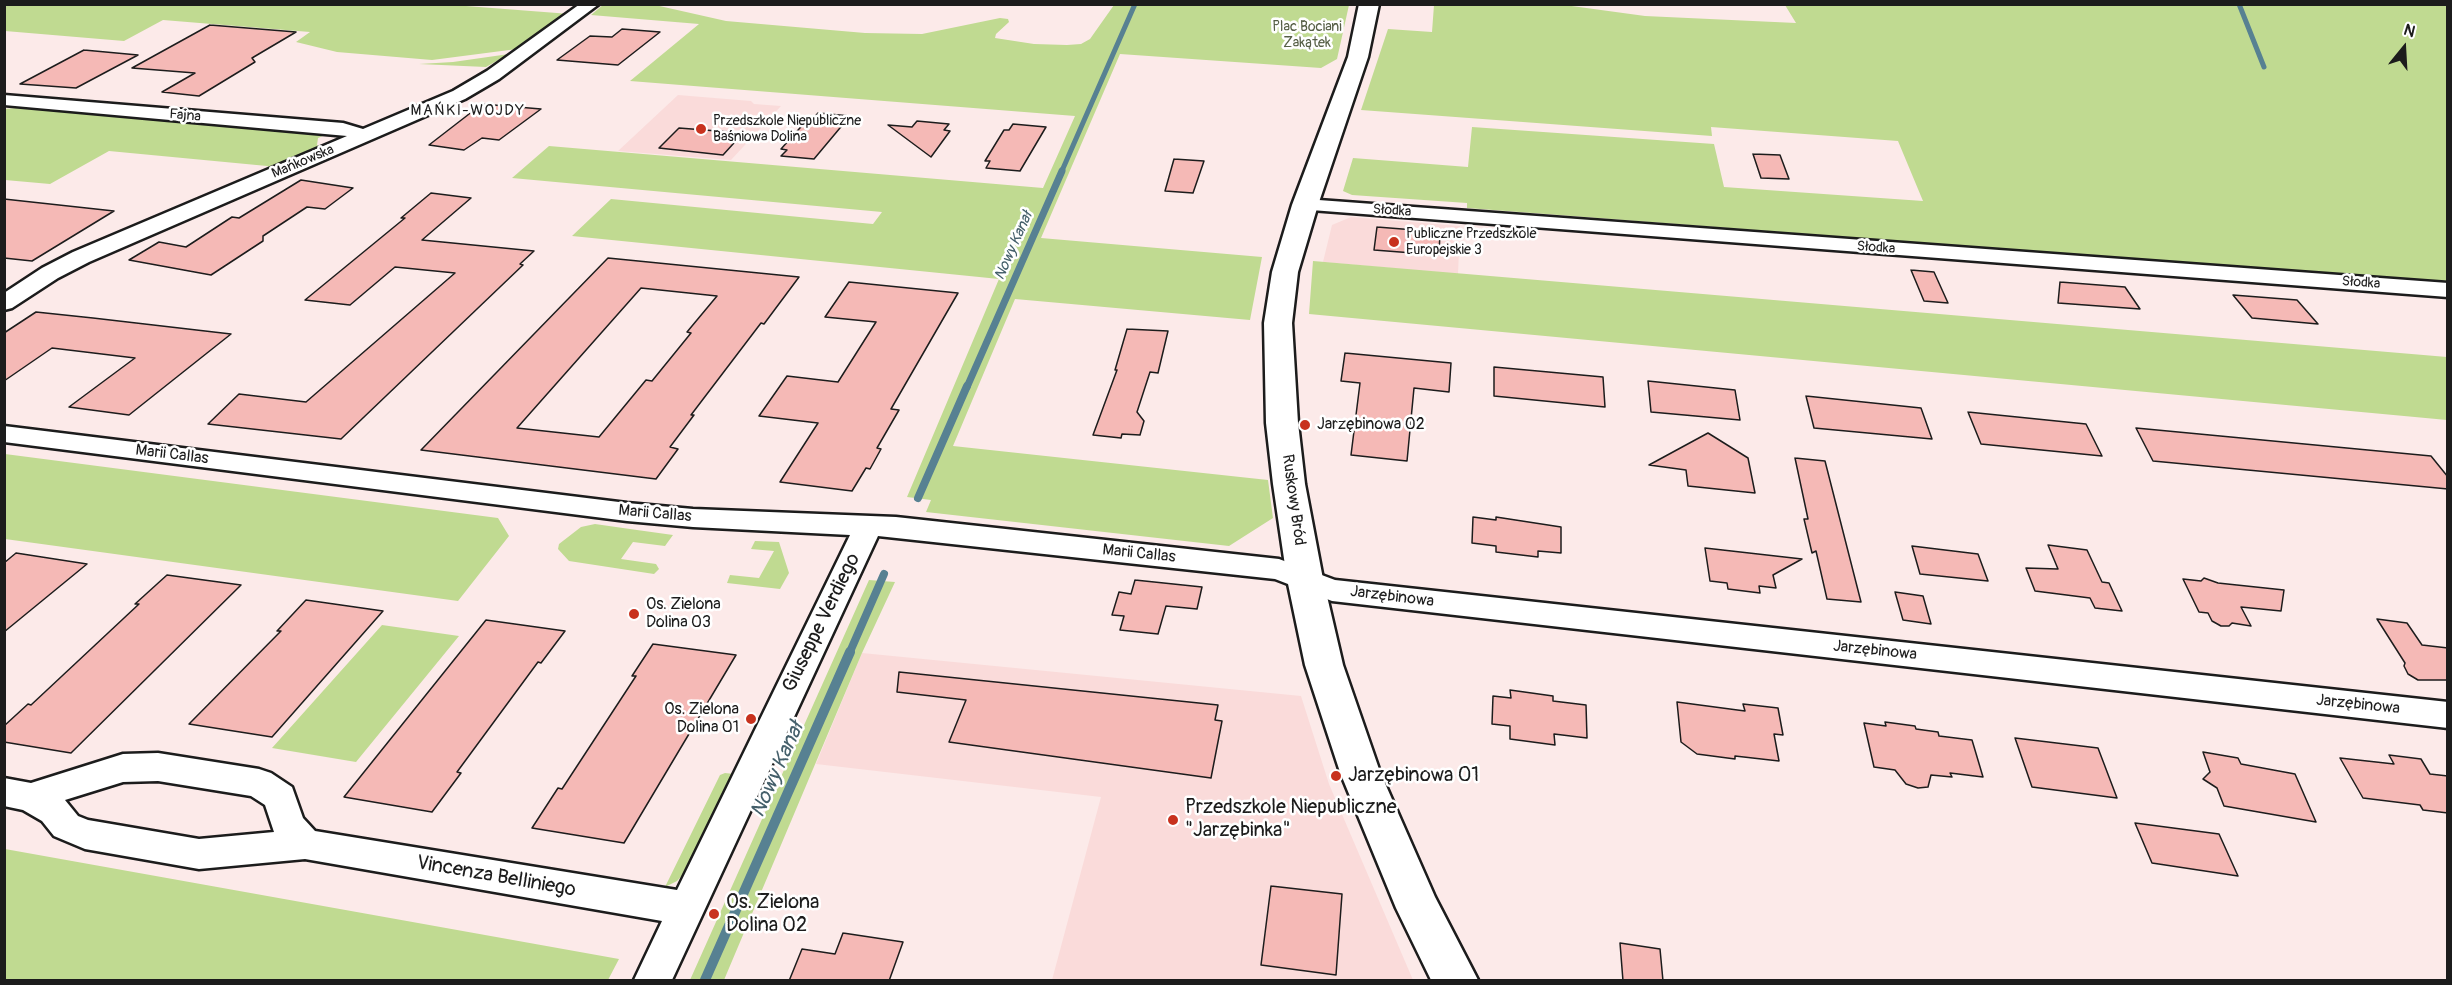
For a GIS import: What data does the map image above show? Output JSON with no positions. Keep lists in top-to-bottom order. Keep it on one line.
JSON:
{"streets":{"street":["Fajna","Mańkowska","Słodka","Marii Callas","Ruskowy Bród","Jarzębinowa","Giuseppe Verdiego","Vincenza Belliniego"]},"crossings":[["Fajna","Mańkowska"],["Słodka","Ruskowy Bród"],["Marii Callas","Ruskowy Bród"],["Marii Callas","Jarzębinowa"],["Marii Callas","Giuseppe Verdiego"],["Ruskowy Bród","Jarzębinowa"],["Giuseppe Verdiego","Vincenza Belliniego"]],"districts":["MAŃKI-WOJDY"],"water":["Nowy Kanał"],"parks":["Plac Bociani Zakątek"],"places":["Przedszkole Niepubliczne Baśniowa Dolina","Publiczne Przedszkole Europejskie 3","Jarzębinowa 02","Os. Zielona Dolina 03","Os. Zielona Dolina 01","Jarzębinowa 01","Przedszkole Niepubliczne \"Jarzębinka\"","Os. Zielona Dolina 02"],"north":"top"}
